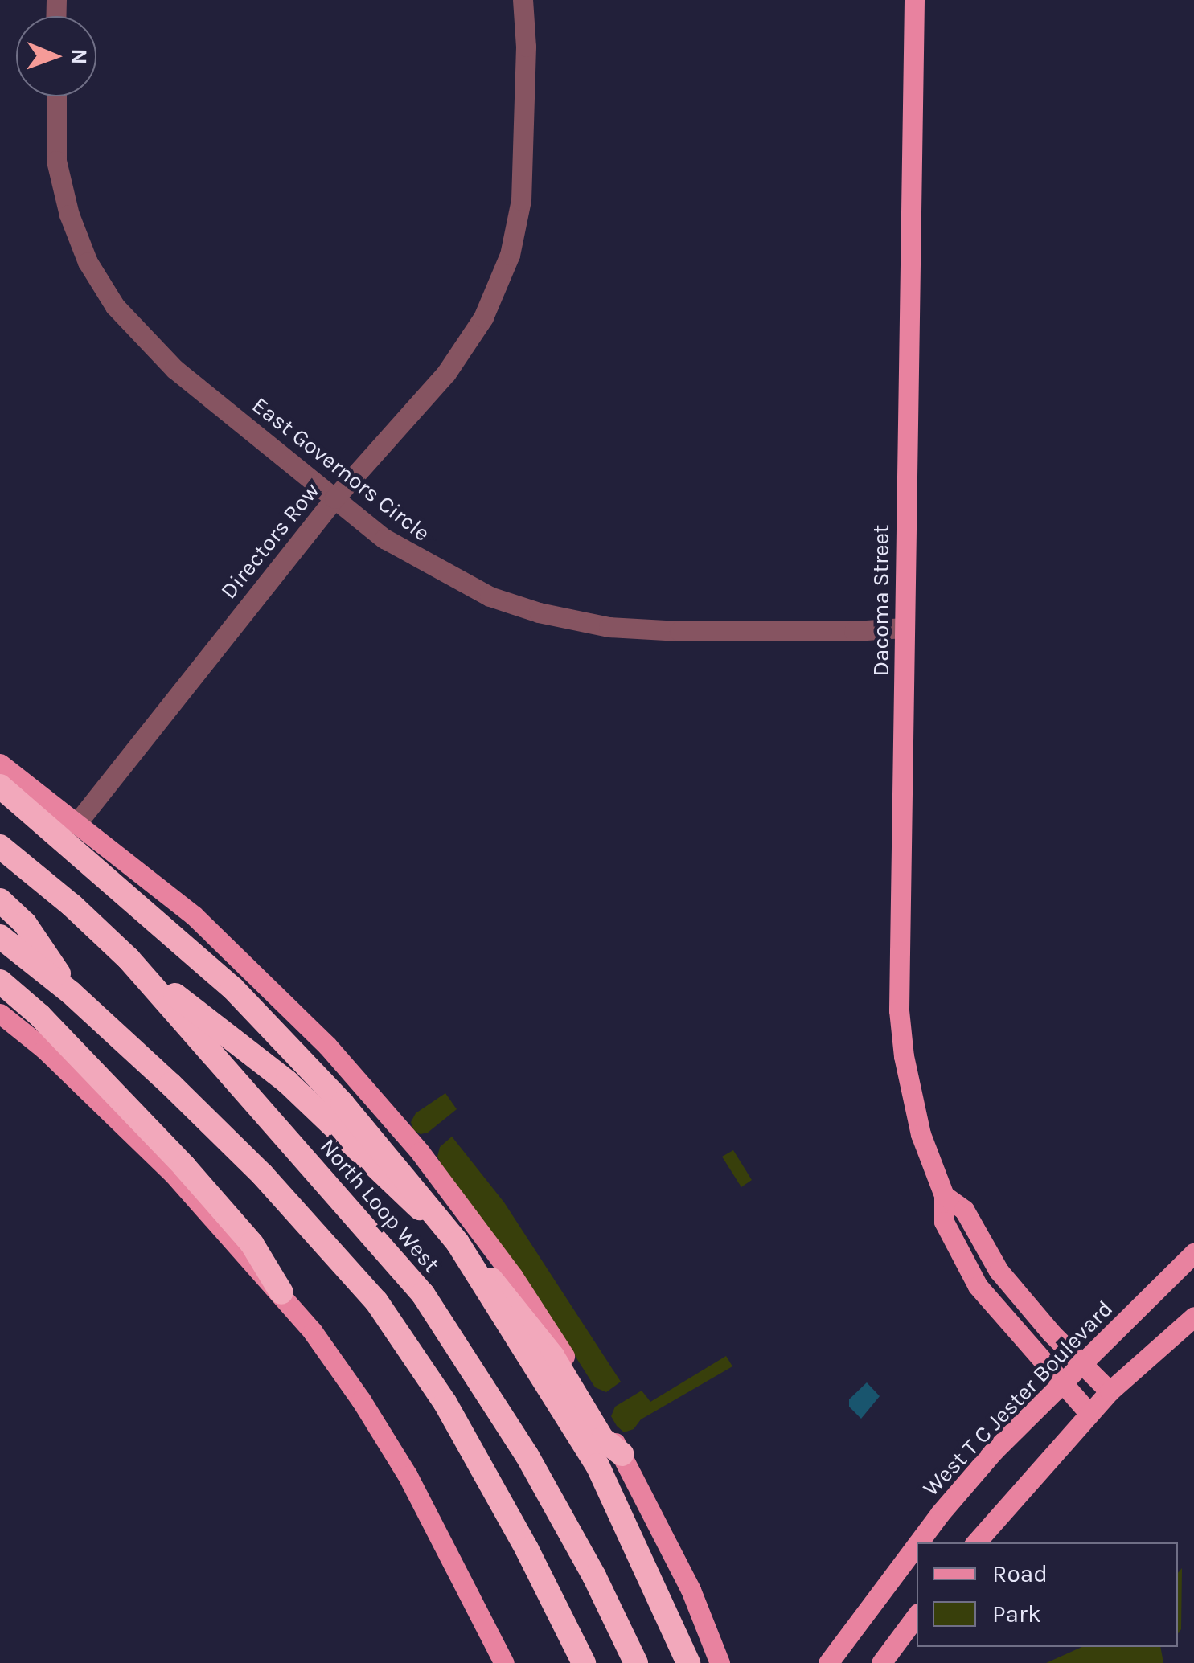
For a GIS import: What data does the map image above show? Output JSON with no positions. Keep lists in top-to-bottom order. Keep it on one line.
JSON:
{"streets":{"highway":["North Loop West"],"main road":["Dacoma Street","West T C Jester Boulevard"],"street":["East Governors Circle","Directors Row"]},"crossings":[["East Governors Circle","Directors Row"],["East Governors Circle","Dacoma Street"],["Dacoma Street","West T C Jester Boulevard"]],"legend":["Road","Park"],"north":"right"}
